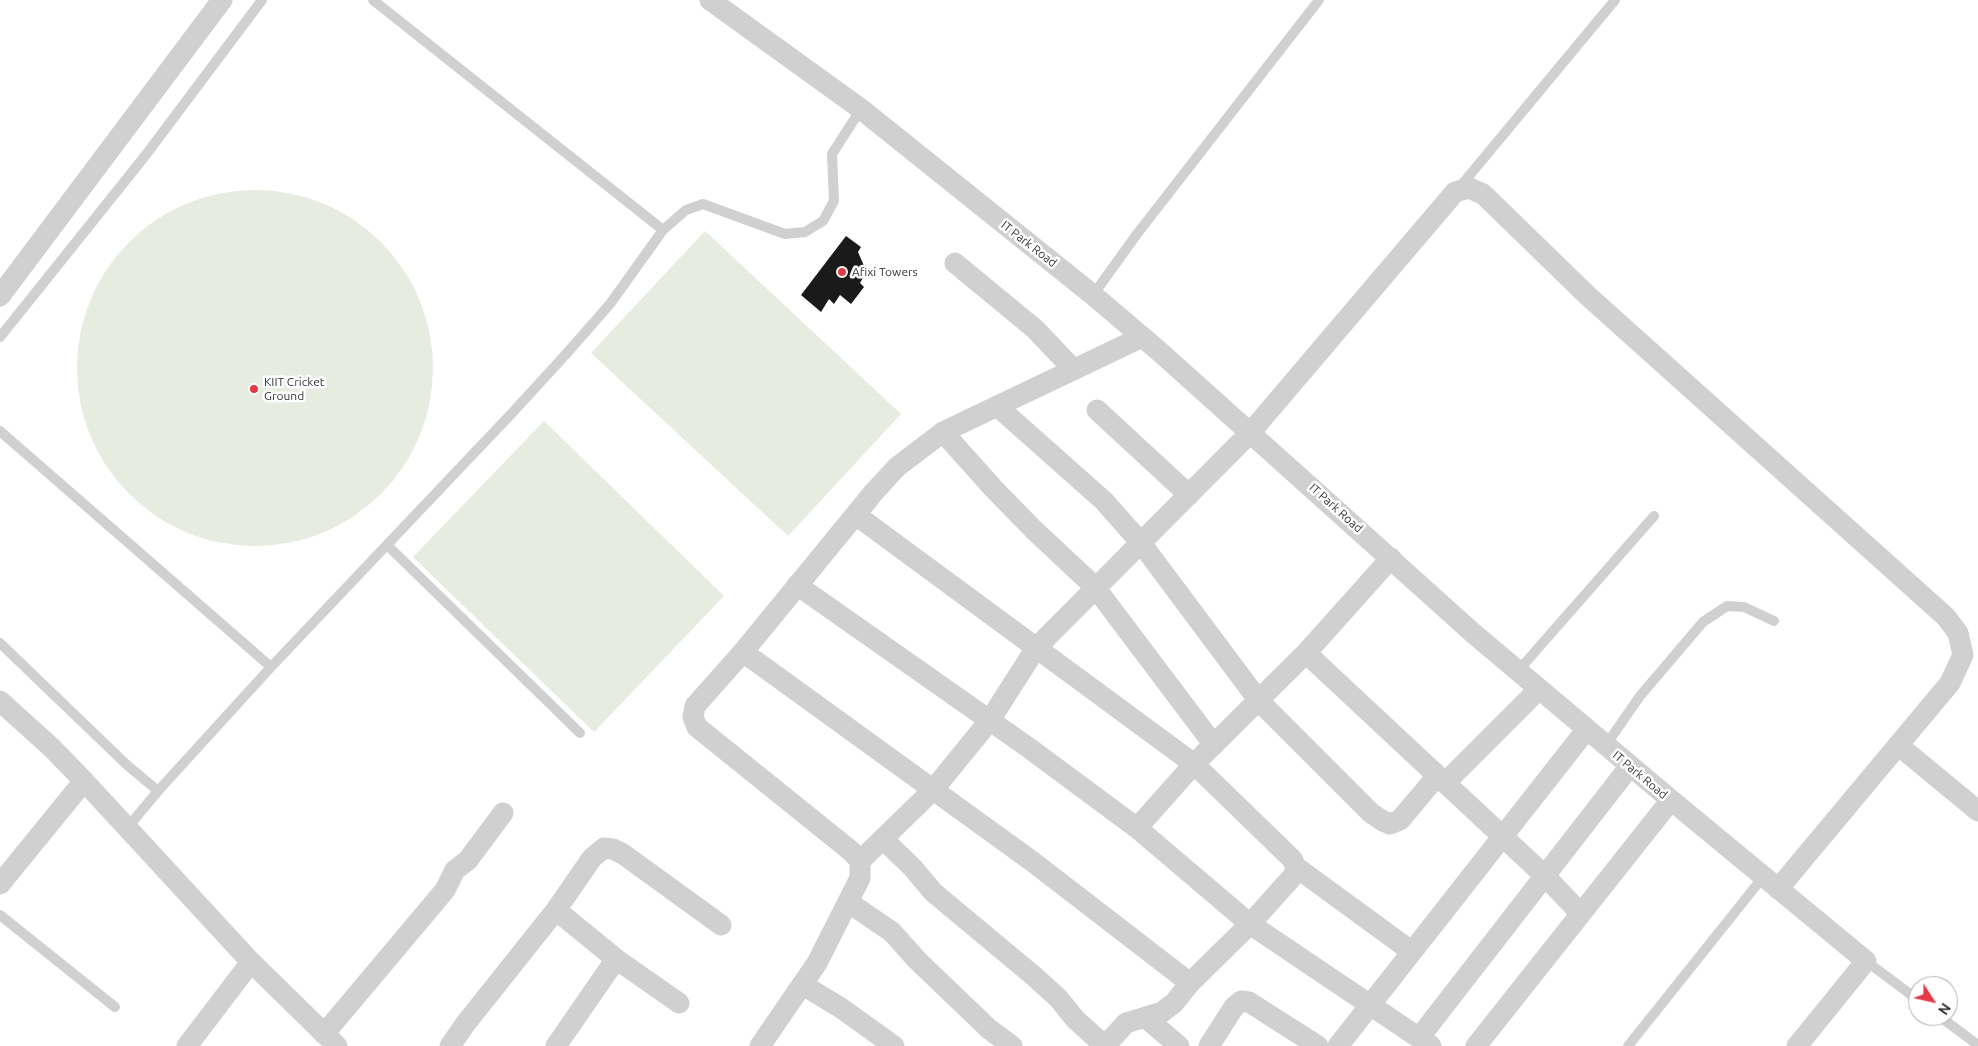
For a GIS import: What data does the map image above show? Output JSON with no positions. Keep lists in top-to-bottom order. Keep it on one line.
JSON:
{"streets":{"street":["IT Park Road"]},"places":["Afixi Towers","KIIT Cricket Ground"],"north":"bottom right"}
